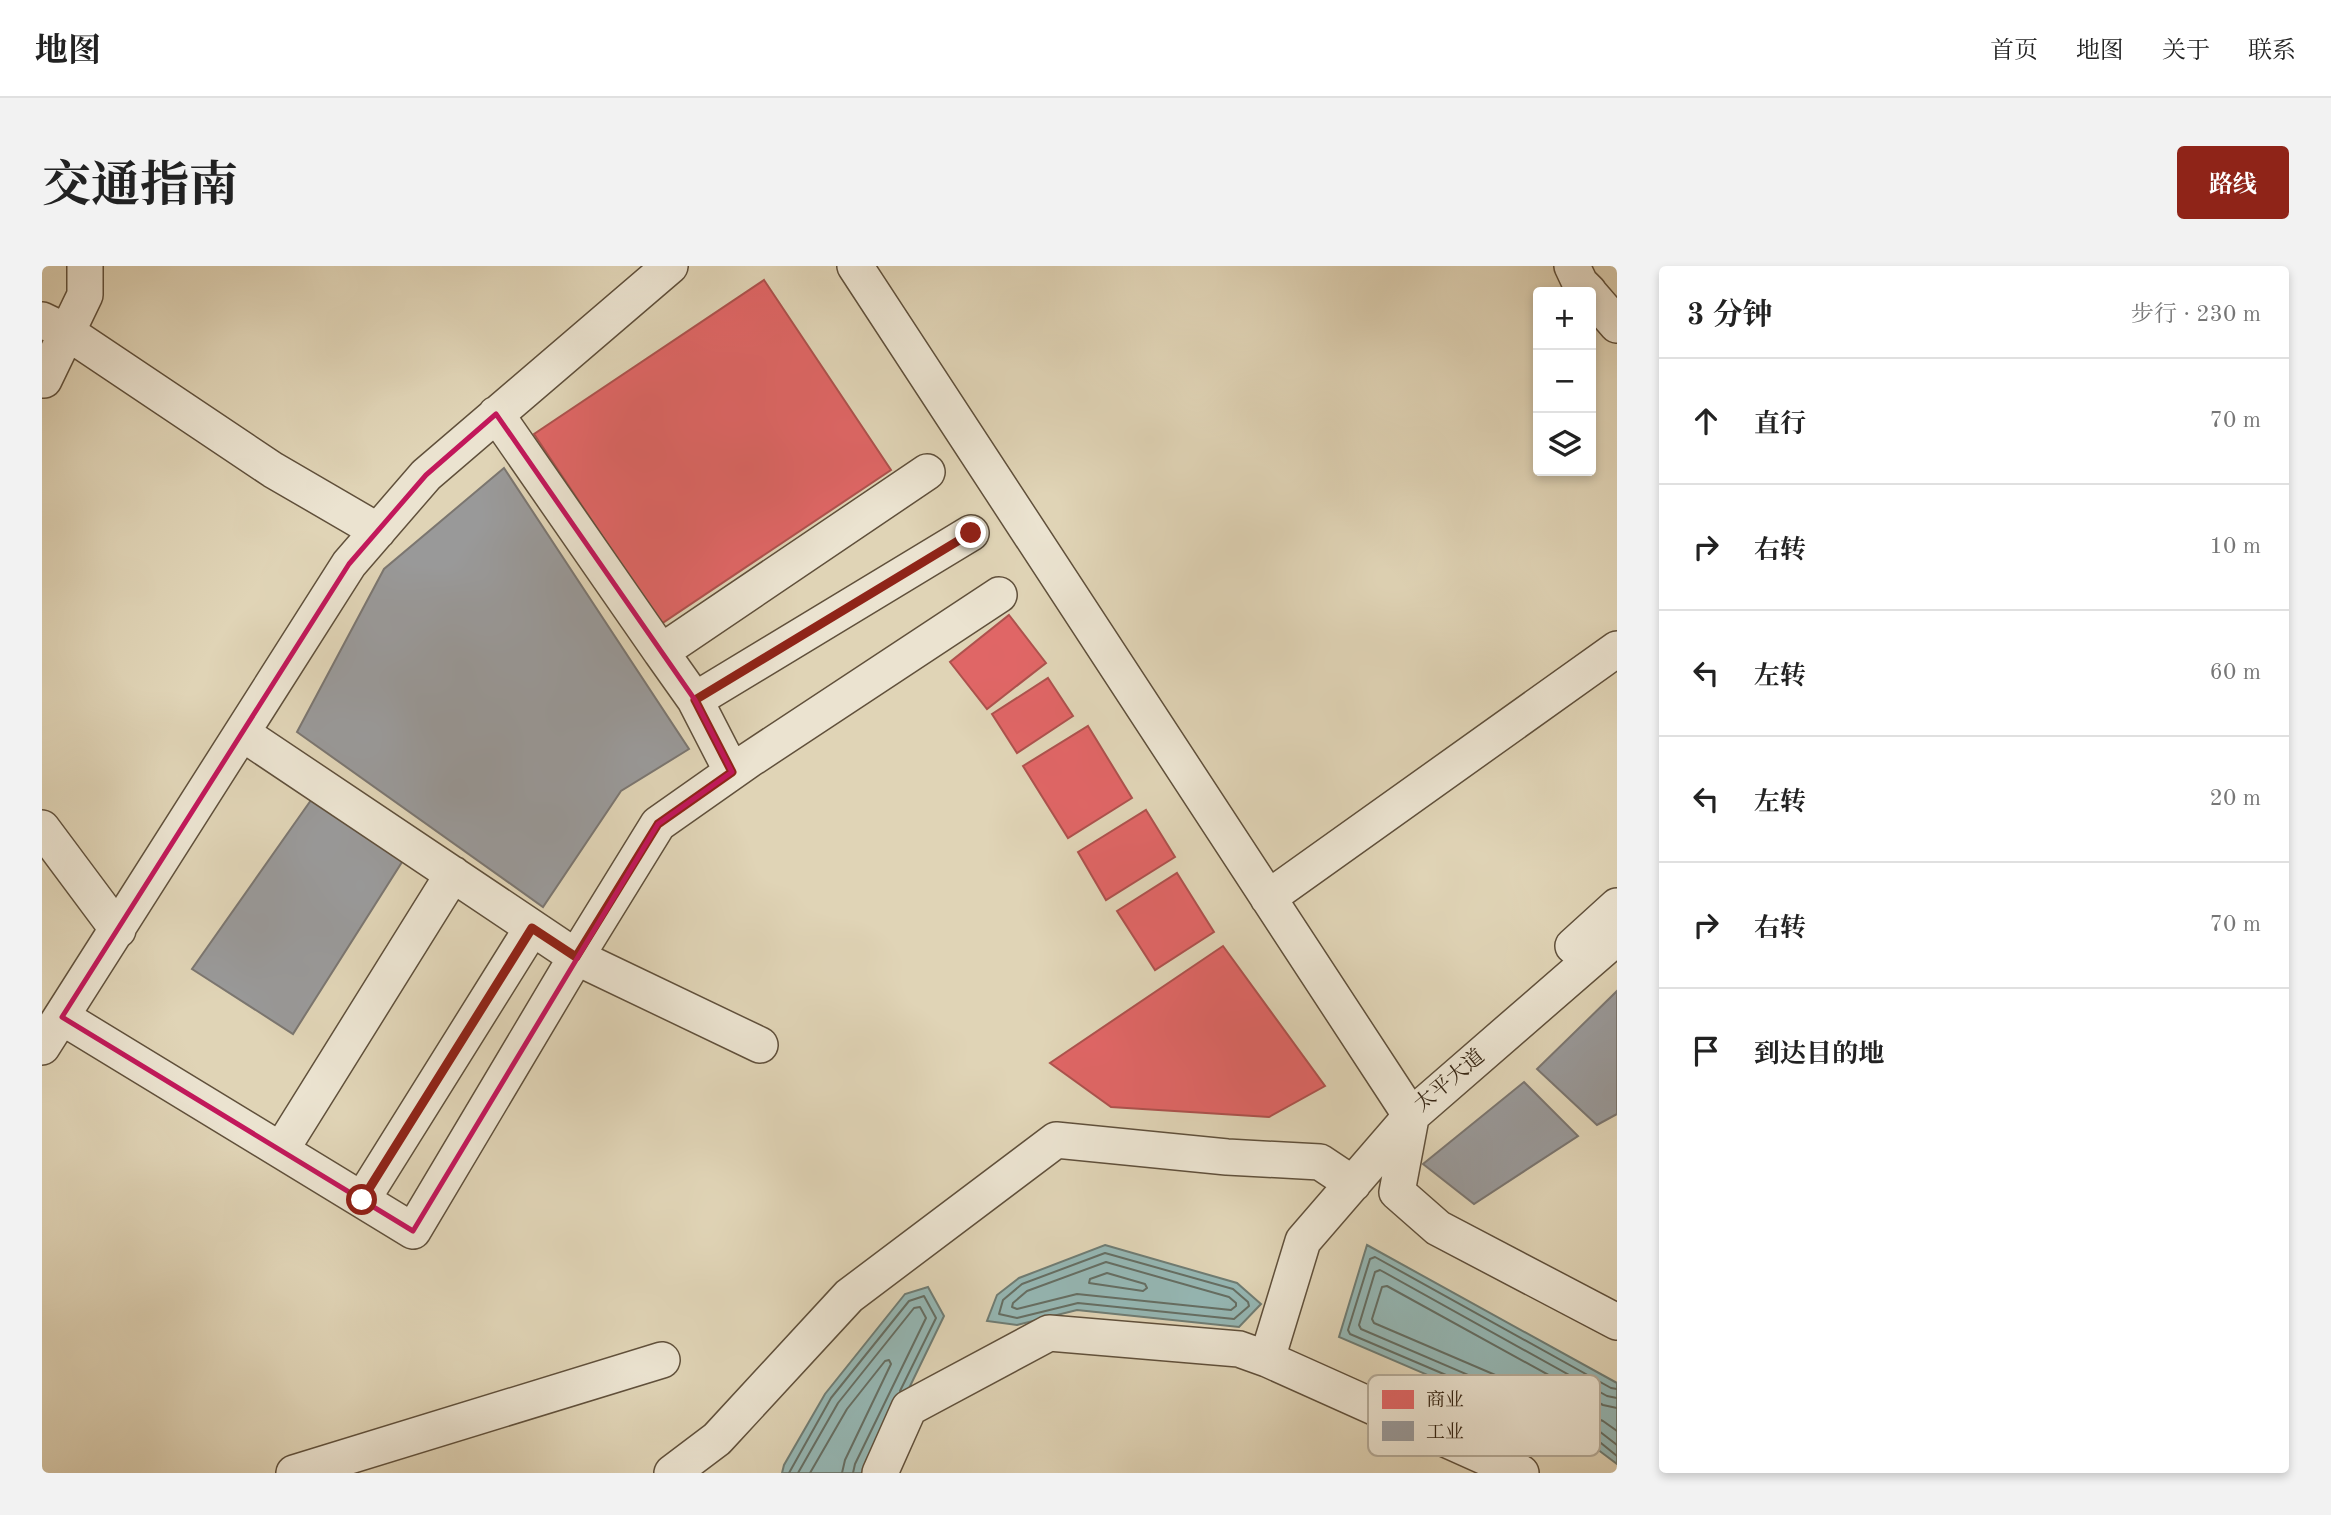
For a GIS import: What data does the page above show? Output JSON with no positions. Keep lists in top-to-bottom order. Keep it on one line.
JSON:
{"streets":{"street":["太平大道"]},"legend":["商业","工业"],"page":{"header":"地图","nav":["首页","地图","关于","联系"],"title":"交通指南","buttons":"路线","heading":["3 分钟","步行 · 230 m"],"map_buttons":["+","−"],"list":[["直行","70 m"],["右转","10 m"],["左转","60 m"],["左转","20 m"],["右转","70 m"],"到达目的地"]}}
